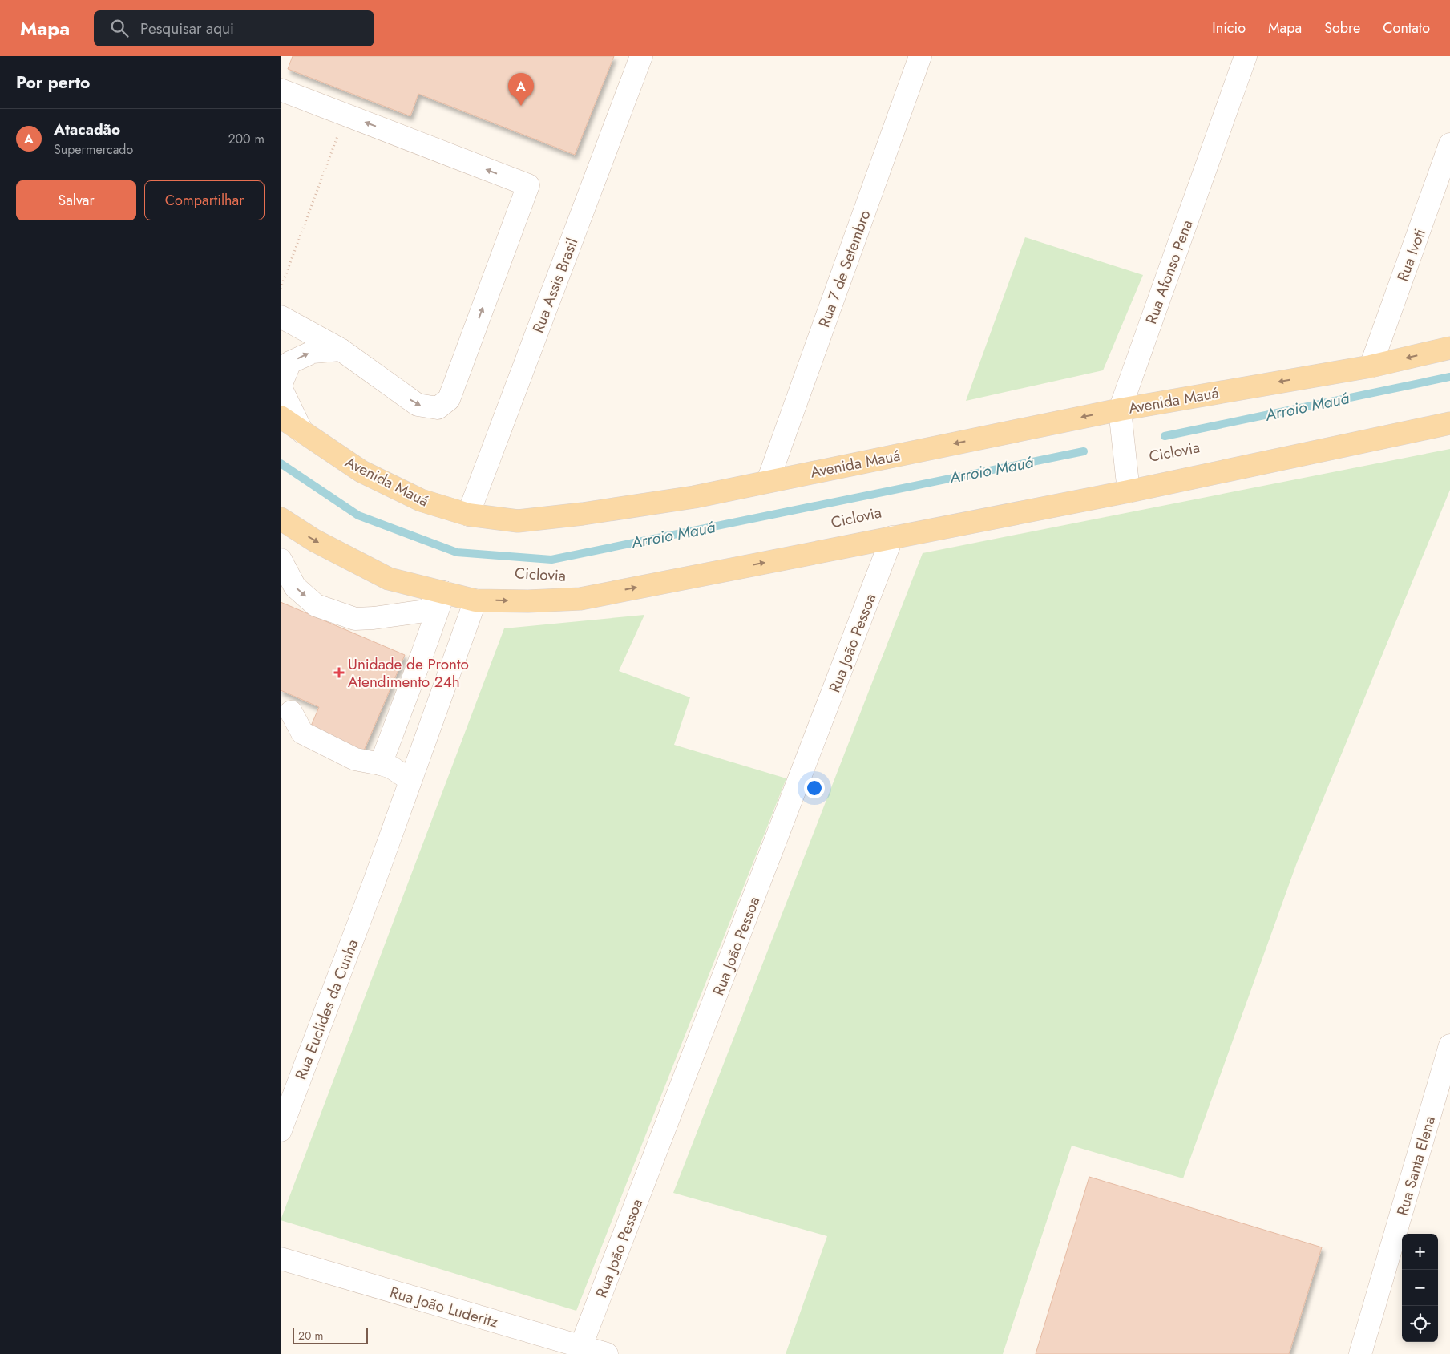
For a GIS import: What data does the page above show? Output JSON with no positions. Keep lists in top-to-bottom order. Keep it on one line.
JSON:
{"streets":{"main road":["Avenida Mauá"],"street":["Rua Ivoti","Rua 7 de Setembro","Rua Afonso Pena","Rua Assis Brasil","Rua João Pessoa","Rua Euclides da Cunha","Rua Santa Elena","Rua João Luderitz"]},"crossings":[["Rua Ivoti","Avenida Mauá"],["Rua 7 de Setembro","Avenida Mauá"],["Rua Afonso Pena","Avenida Mauá"],["Rua Assis Brasil","Avenida Mauá"],["Rua João Pessoa","Rua João Luderitz"]],"water":["Arroio Mauá"],"places":{"health":["Unidade de Pronto Atendimento 24h"]},"scale_bar":"20 m","page":{"header":"Mapa","search":"Pesquisar aqui","nav":["Início","Mapa","Sobre","Contato"],"heading":"Por perto","pins":"A","list":[{"mark":"A","name":"Atacadão","note":"Supermercado","value":"200 m"}],"buttons":["Salvar","Compartilhar"],"map_buttons":["+","−"],"scale":"20 m"}}
